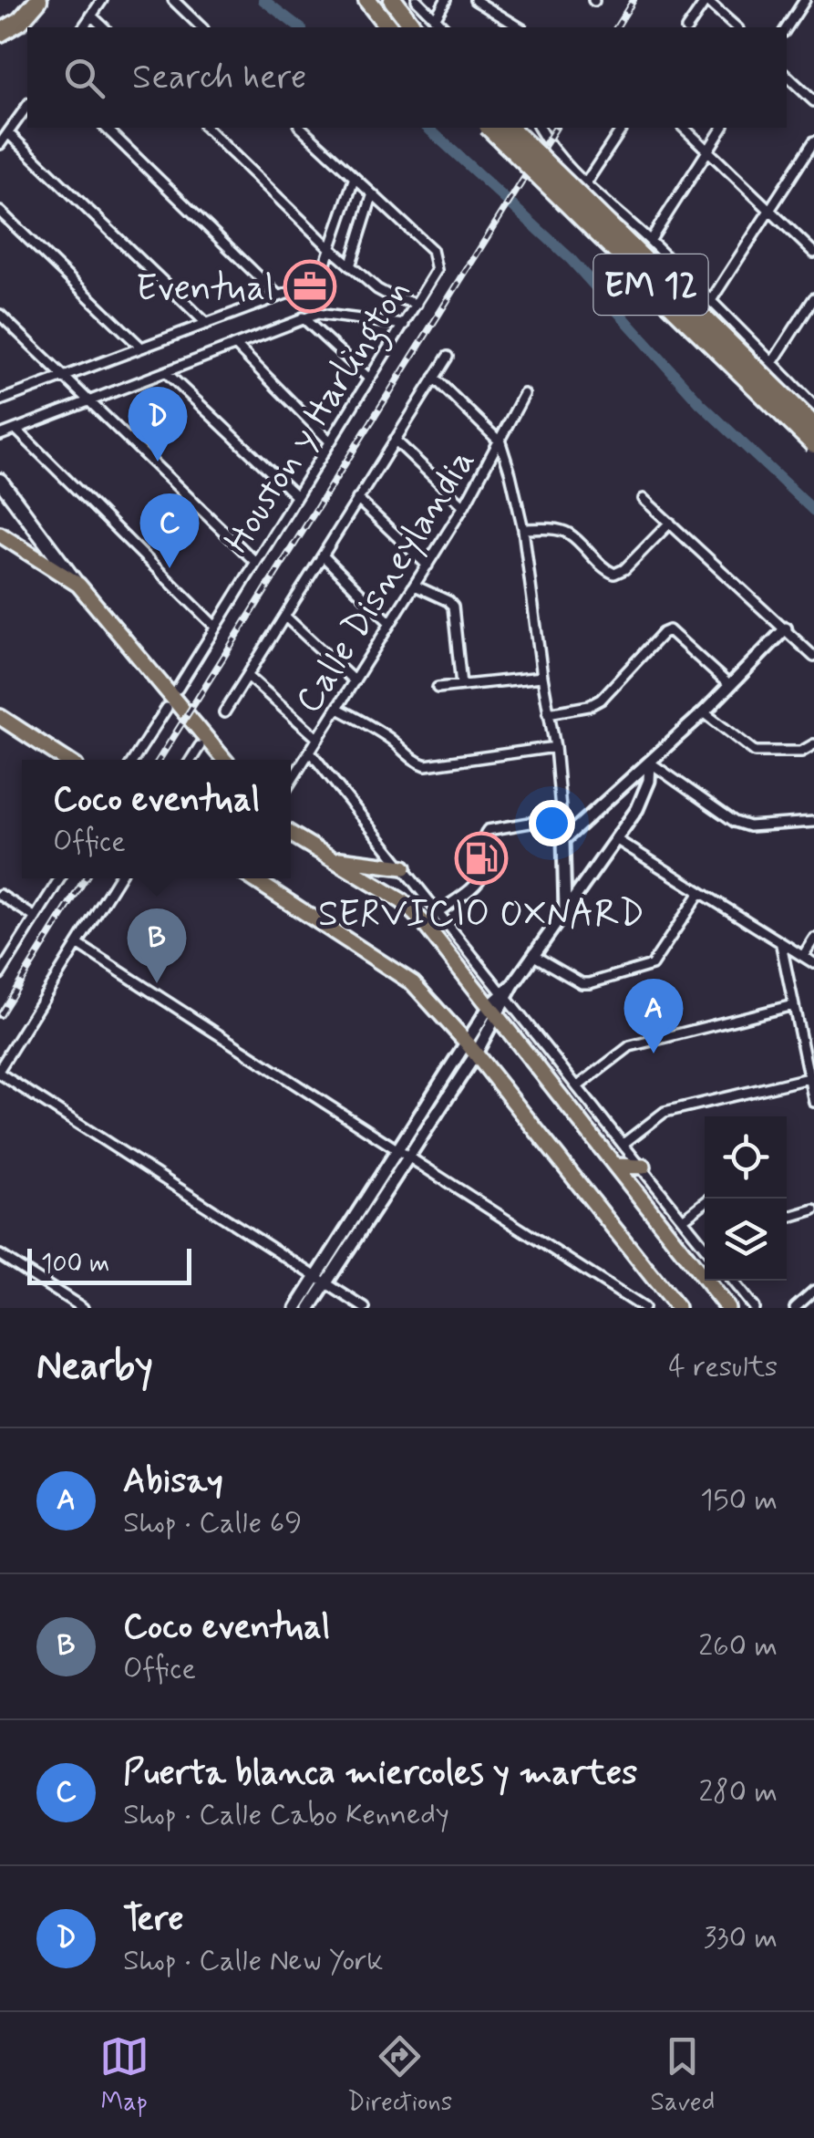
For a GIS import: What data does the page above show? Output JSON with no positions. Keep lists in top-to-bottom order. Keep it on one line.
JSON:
{"streets":{"highway":["EM 12"],"street":["Houston y Harlington","Calle Disneylandia"]},"places":{"office":["Eventual"],"fuel station":["SERVICIO OXNARD"]},"scale_bar":"100 m","page":{"search":"Search here","pins":["D","C","B","A"],"popup":["Coco eventual","Office"],"scale":"100 m","heading":["Nearby","4 results"],"list":[{"mark":"A","name":"Abisay","note":"Shop · Calle 69","value":"150 m"},{"mark":"B","name":"Coco eventual","note":"Office","value":"260 m"},{"mark":"C","name":"Puerta blanca miercoles y martes","note":"Shop · Calle Cabo Kennedy","value":"280 m"},{"mark":"D","name":"Tere","note":"Shop · Calle New York","value":"330 m"}],"nav":["Map","Directions","Saved"]}}
